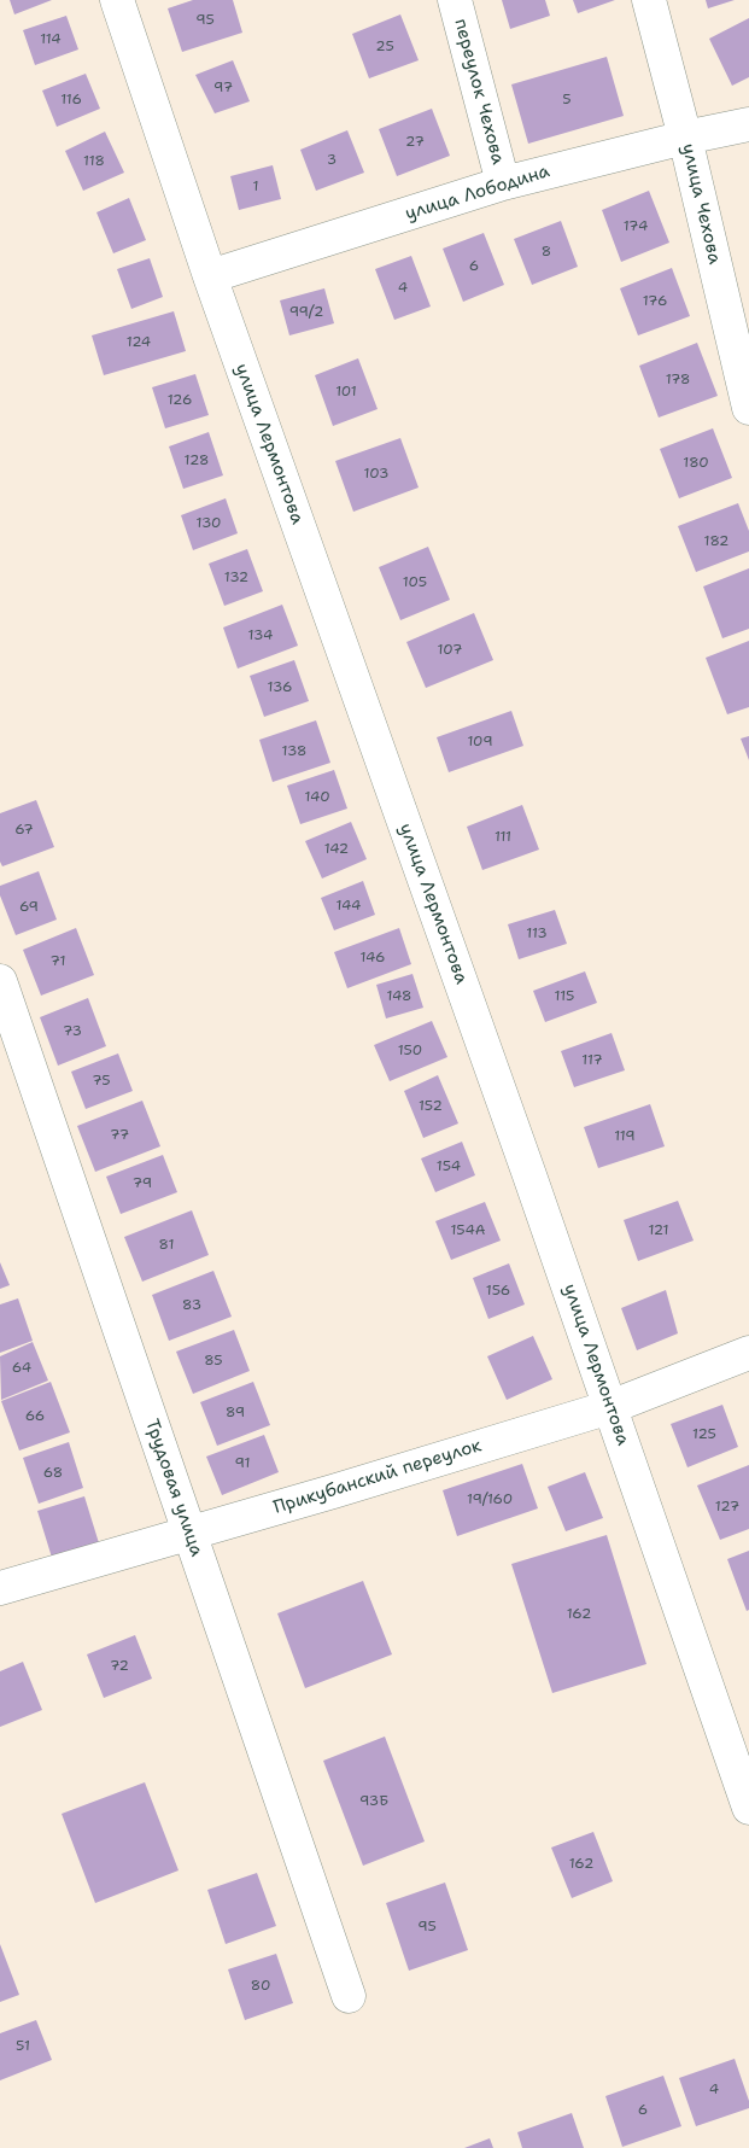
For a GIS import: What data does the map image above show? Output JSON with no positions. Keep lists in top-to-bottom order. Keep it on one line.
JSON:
{"streets":{"street":["переулок Чехова","улица Лободина","улица Чехова","улица Лермонтова","Прикубанский переулок","Трудовая улица"]},"crossings":[["переулок Чехова","улица Лободина"],["улица Лободина","улица Чехова"],["улица Лободина","улица Лермонтова"],["улица Лермонтова","Прикубанский переулок"],["Прикубанский переулок","Трудовая улица"]],"house_numbers":["95","114","25","97","116","5","27","3","118","1","174","8","6","4","176","99/2","124","178","101","126","128","180","103","130","182","132","105","134","107","136","109","138","140","67","111","142","144","69","113","146","71","148","115","73","150","117","75","152","77","119","154","79","154А","121","81","156","83","85","64","89","66","125","91","68","19/160","127","162","72","93Б","162","95","80","51","4","6"]}
